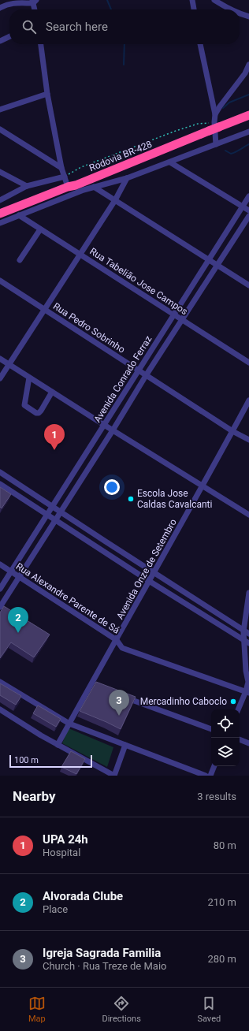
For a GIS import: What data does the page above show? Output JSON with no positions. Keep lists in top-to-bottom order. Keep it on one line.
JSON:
{"streets":{"highway":["Rodovia BR-428"],"street":["Rua Tabelião Jose Campos","Rua Pedro Sobrinho","Avenida Conrado Ferraz","Avenida Onze de Setembro","Rua Alexandre Parente de Sá"]},"crossings":[["Rua Tabelião Jose Campos","Avenida Conrado Ferraz"],["Rua Pedro Sobrinho","Avenida Conrado Ferraz"],["Rua Pedro Sobrinho","Avenida Onze de Setembro"],["Avenida Conrado Ferraz","Rua Alexandre Parente de Sá"],["Avenida Onze de Setembro","Rua Alexandre Parente de Sá"]],"places":["Escola Jose Caldas Cavalcanti","Mercadinho Caboclo"],"scale_bar":"100 m","page":{"search":"Search here","pins":["1","2","3"],"scale":"100 m","heading":["Nearby","3 results"],"list":[{"mark":"1","name":"UPA 24h","note":"Hospital","value":"80 m"},{"mark":"2","name":"Alvorada Clube","note":"Place","value":"210 m"},{"mark":"3","name":"Igreja Sagrada Familia","note":"Church · Rua Treze de Maio","value":"280 m"}],"nav":["Map","Directions","Saved"]}}
